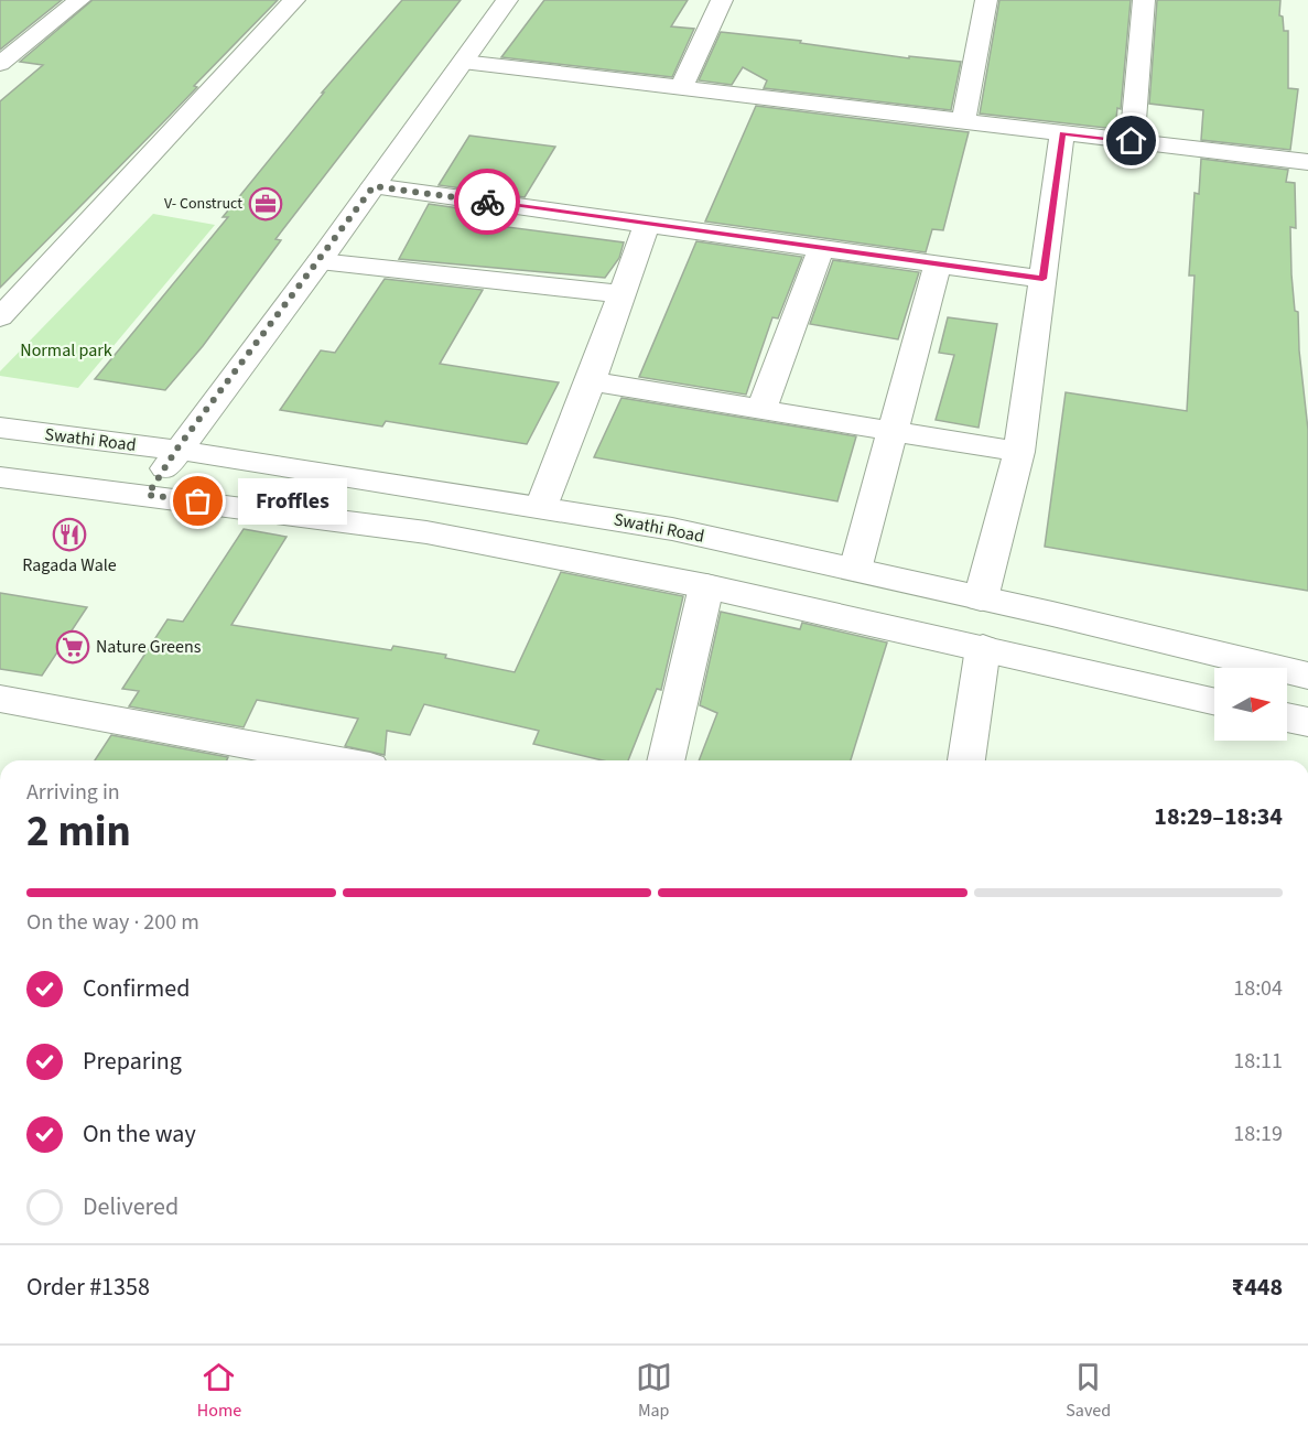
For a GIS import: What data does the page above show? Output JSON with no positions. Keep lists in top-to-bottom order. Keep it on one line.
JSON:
{"streets":{"street":["Swathi Road"]},"parks":["Normal park"],"places":{"office":["V- Construct"],"other":["Froffles"],"restaurant":["Ragada Wale"],"supermarket":["Nature Greens"]},"north":"right","page":{"bubble":"Froffles","heading":["2 min","Arriving in","18:29–18:34"],"panel":["Order #1358","₹448"],"bar":"On the way · 200 m","list":[["Confirmed","18:04"],["Preparing","18:11"],["On the way","18:19"],"Delivered"],"tabs":["Home","Map","Saved"]}}
